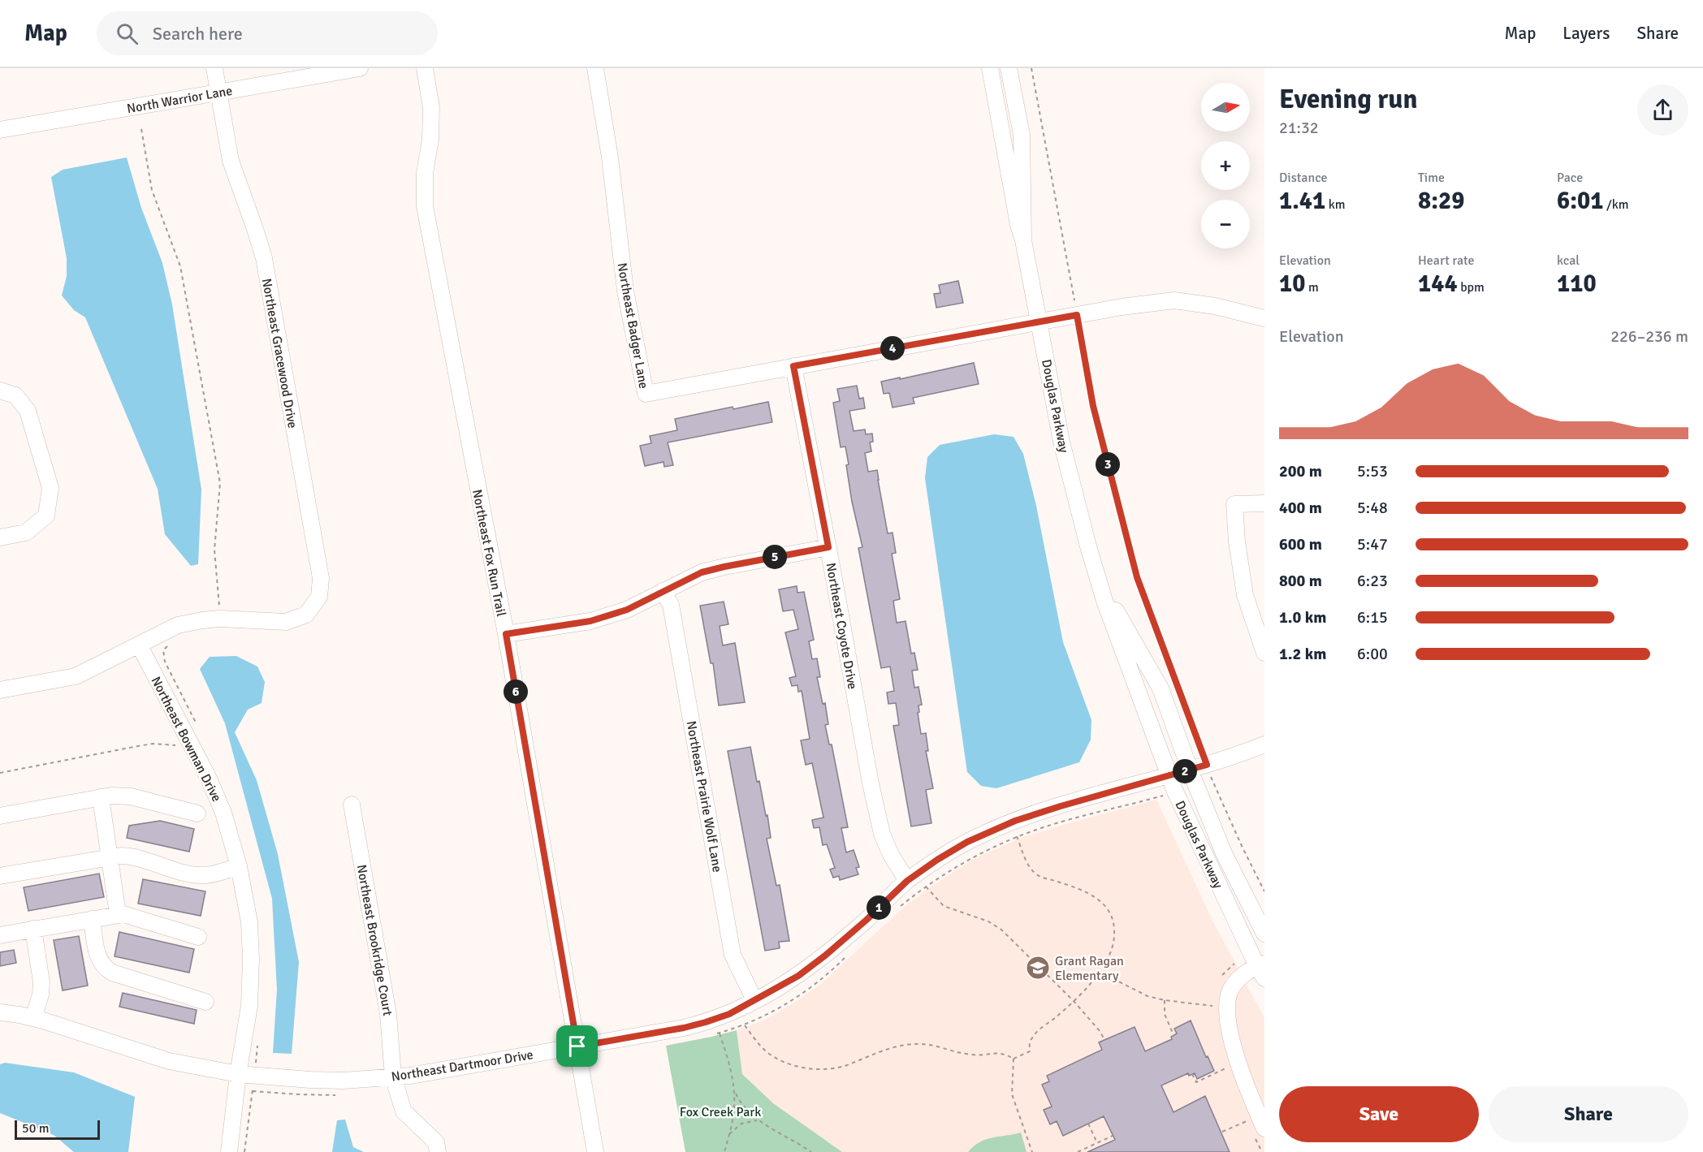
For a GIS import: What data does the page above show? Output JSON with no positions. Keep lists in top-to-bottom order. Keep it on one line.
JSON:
{"streets":{"street":["North Warrior Lane","Northeast Badger Lane","Northeast Gracewood Drive","Douglas Parkway","Northeast Fox Run Trail","Northeast Coyote Drive","Northeast Bowman Drive","Northeast Prairie Wolf Lane","Northeast Brookridge Court","Northeast Dartmoor Drive"]},"crossings":[["North Warrior Lane","Northeast Gracewood Drive"],["Northeast Badger Lane","Douglas Parkway"],["Northeast Badger Lane","Northeast Coyote Drive"],["Douglas Parkway","Northeast Dartmoor Drive"],["Northeast Fox Run Trail","Northeast Dartmoor Drive"],["Northeast Coyote Drive","Northeast Dartmoor Drive"],["Northeast Bowman Drive","Northeast Dartmoor Drive"],["Northeast Prairie Wolf Lane","Northeast Dartmoor Drive"],["Northeast Brookridge Court","Northeast Dartmoor Drive"]],"parks":["Fox Creek Park"],"places":{"school or university":["Grant Ragan Elementary"]},"scale_bar":"50 m","north":"right","page":{"header":"Map","search":"Search here","nav":["Map","Layers","Share"],"heading":["Evening run","21:32"],"map_buttons":["+","−"],"stats":[["Distance","1.41 km"],["Time","8:29"],["Pace","6:01 /km"],["Elevation","10 m"],["Heart rate","144 bpm"],["kcal","110"]],"chart":["Elevation","226–236 m"],"pins":["4","3","5","6","2","1"],"list":[{"name":"200 m","note":"5:53"},{"name":"400 m","note":"5:48"},{"name":"600 m","note":"5:47"},{"name":"800 m","note":"6:23"},{"name":"1.0 km","note":"6:15"},{"name":"1.2 km","note":"6:00"}],"buttons":["Save","Share"],"scale":"50 m"}}
